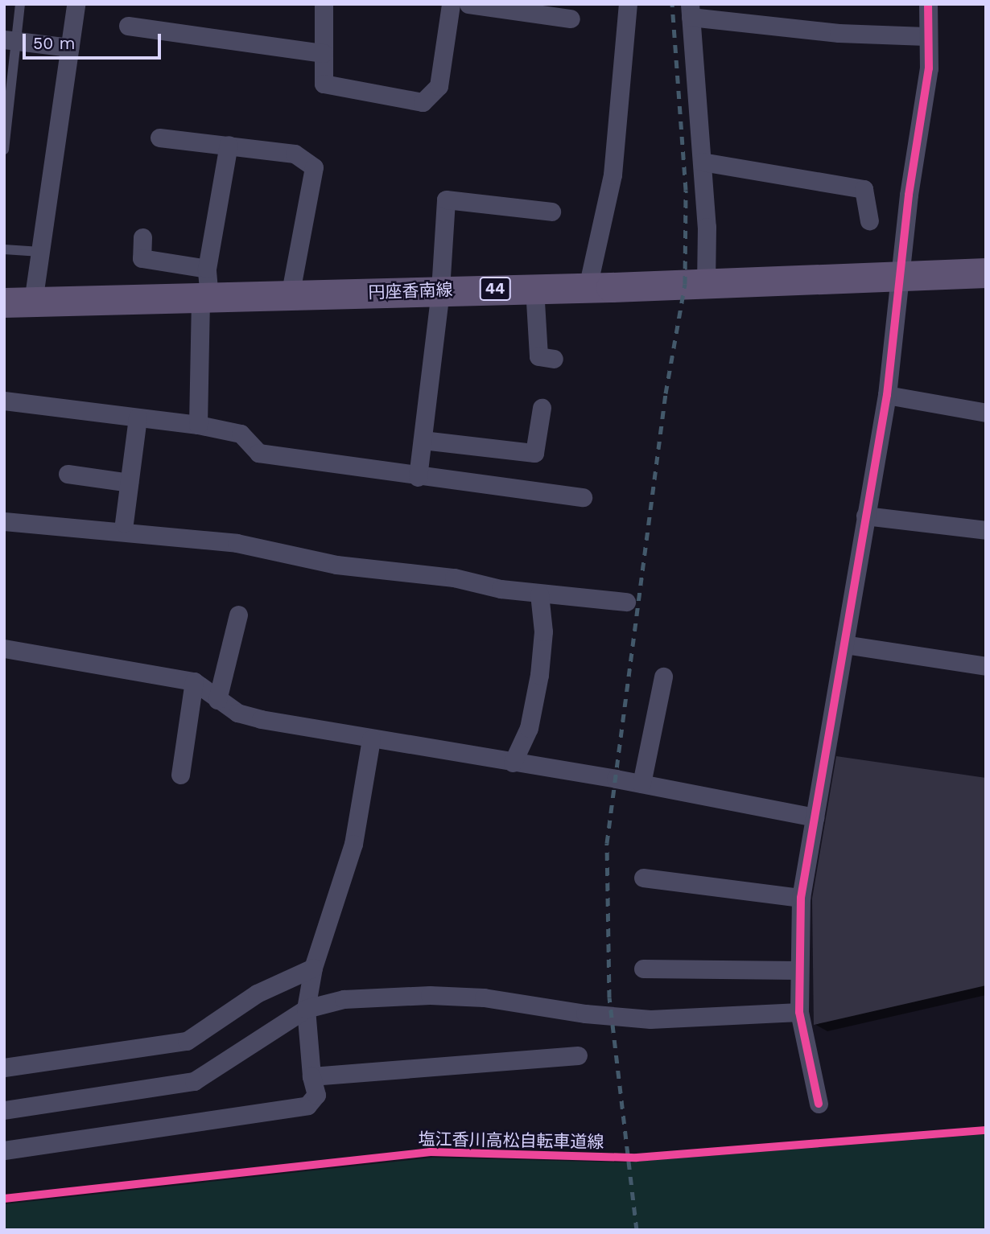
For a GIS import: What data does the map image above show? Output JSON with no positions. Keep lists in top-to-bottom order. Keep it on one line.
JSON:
{"streets":{"main road":["44","円座香南線"],"cycle path":["塩江香川高松自転車道線"]},"scale_bar":"50 m"}
